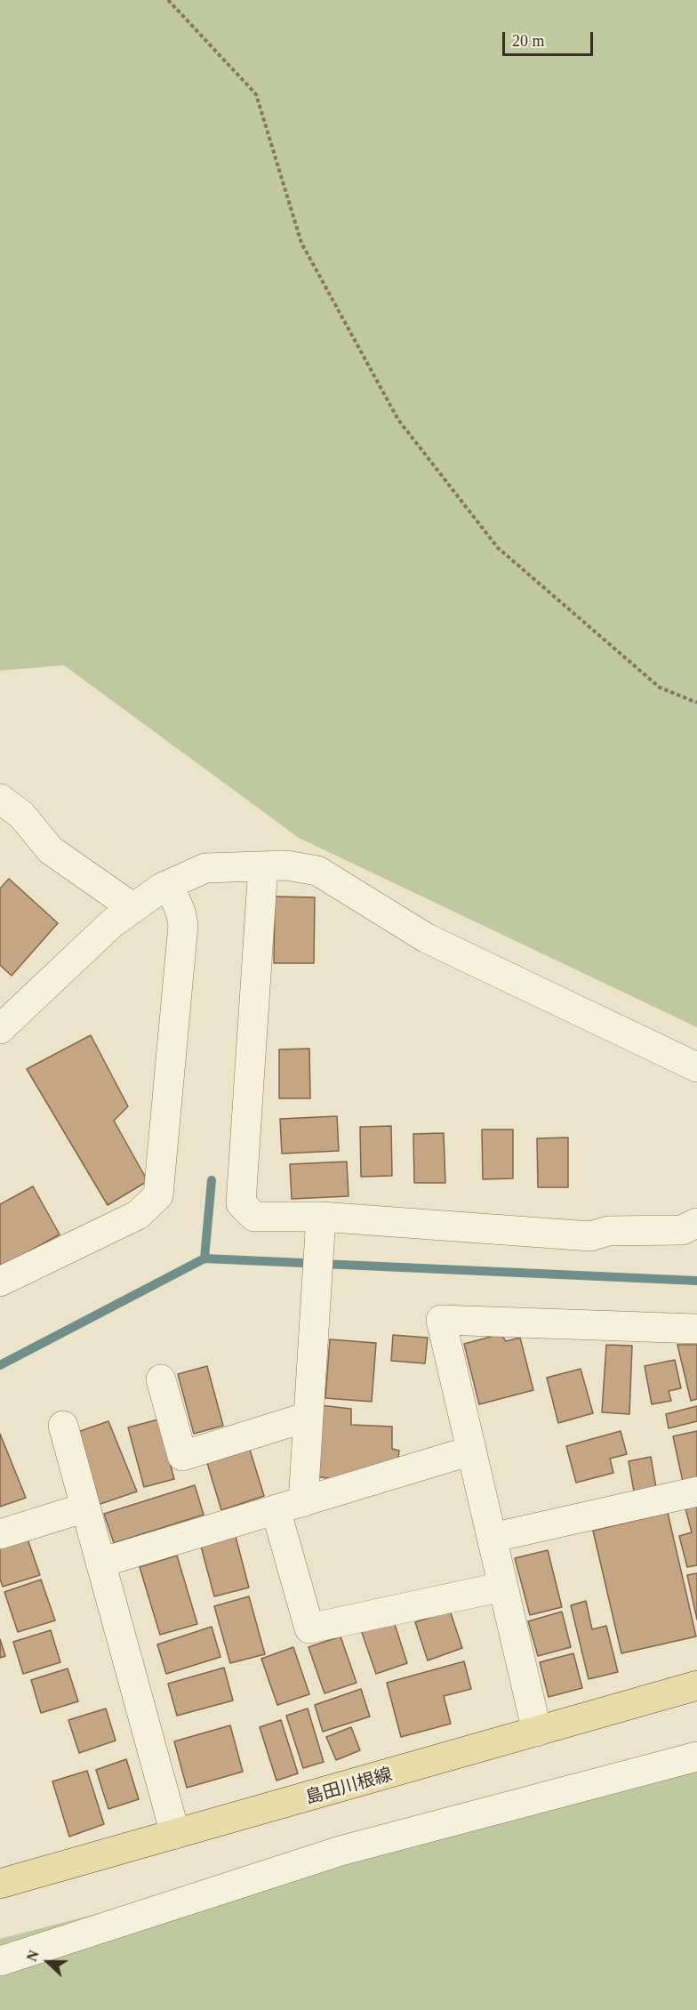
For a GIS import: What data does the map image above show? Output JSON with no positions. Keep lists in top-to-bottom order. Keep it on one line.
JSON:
{"streets":{"main road":["島田川根線"]},"scale_bar":"20 m","north":"left"}
